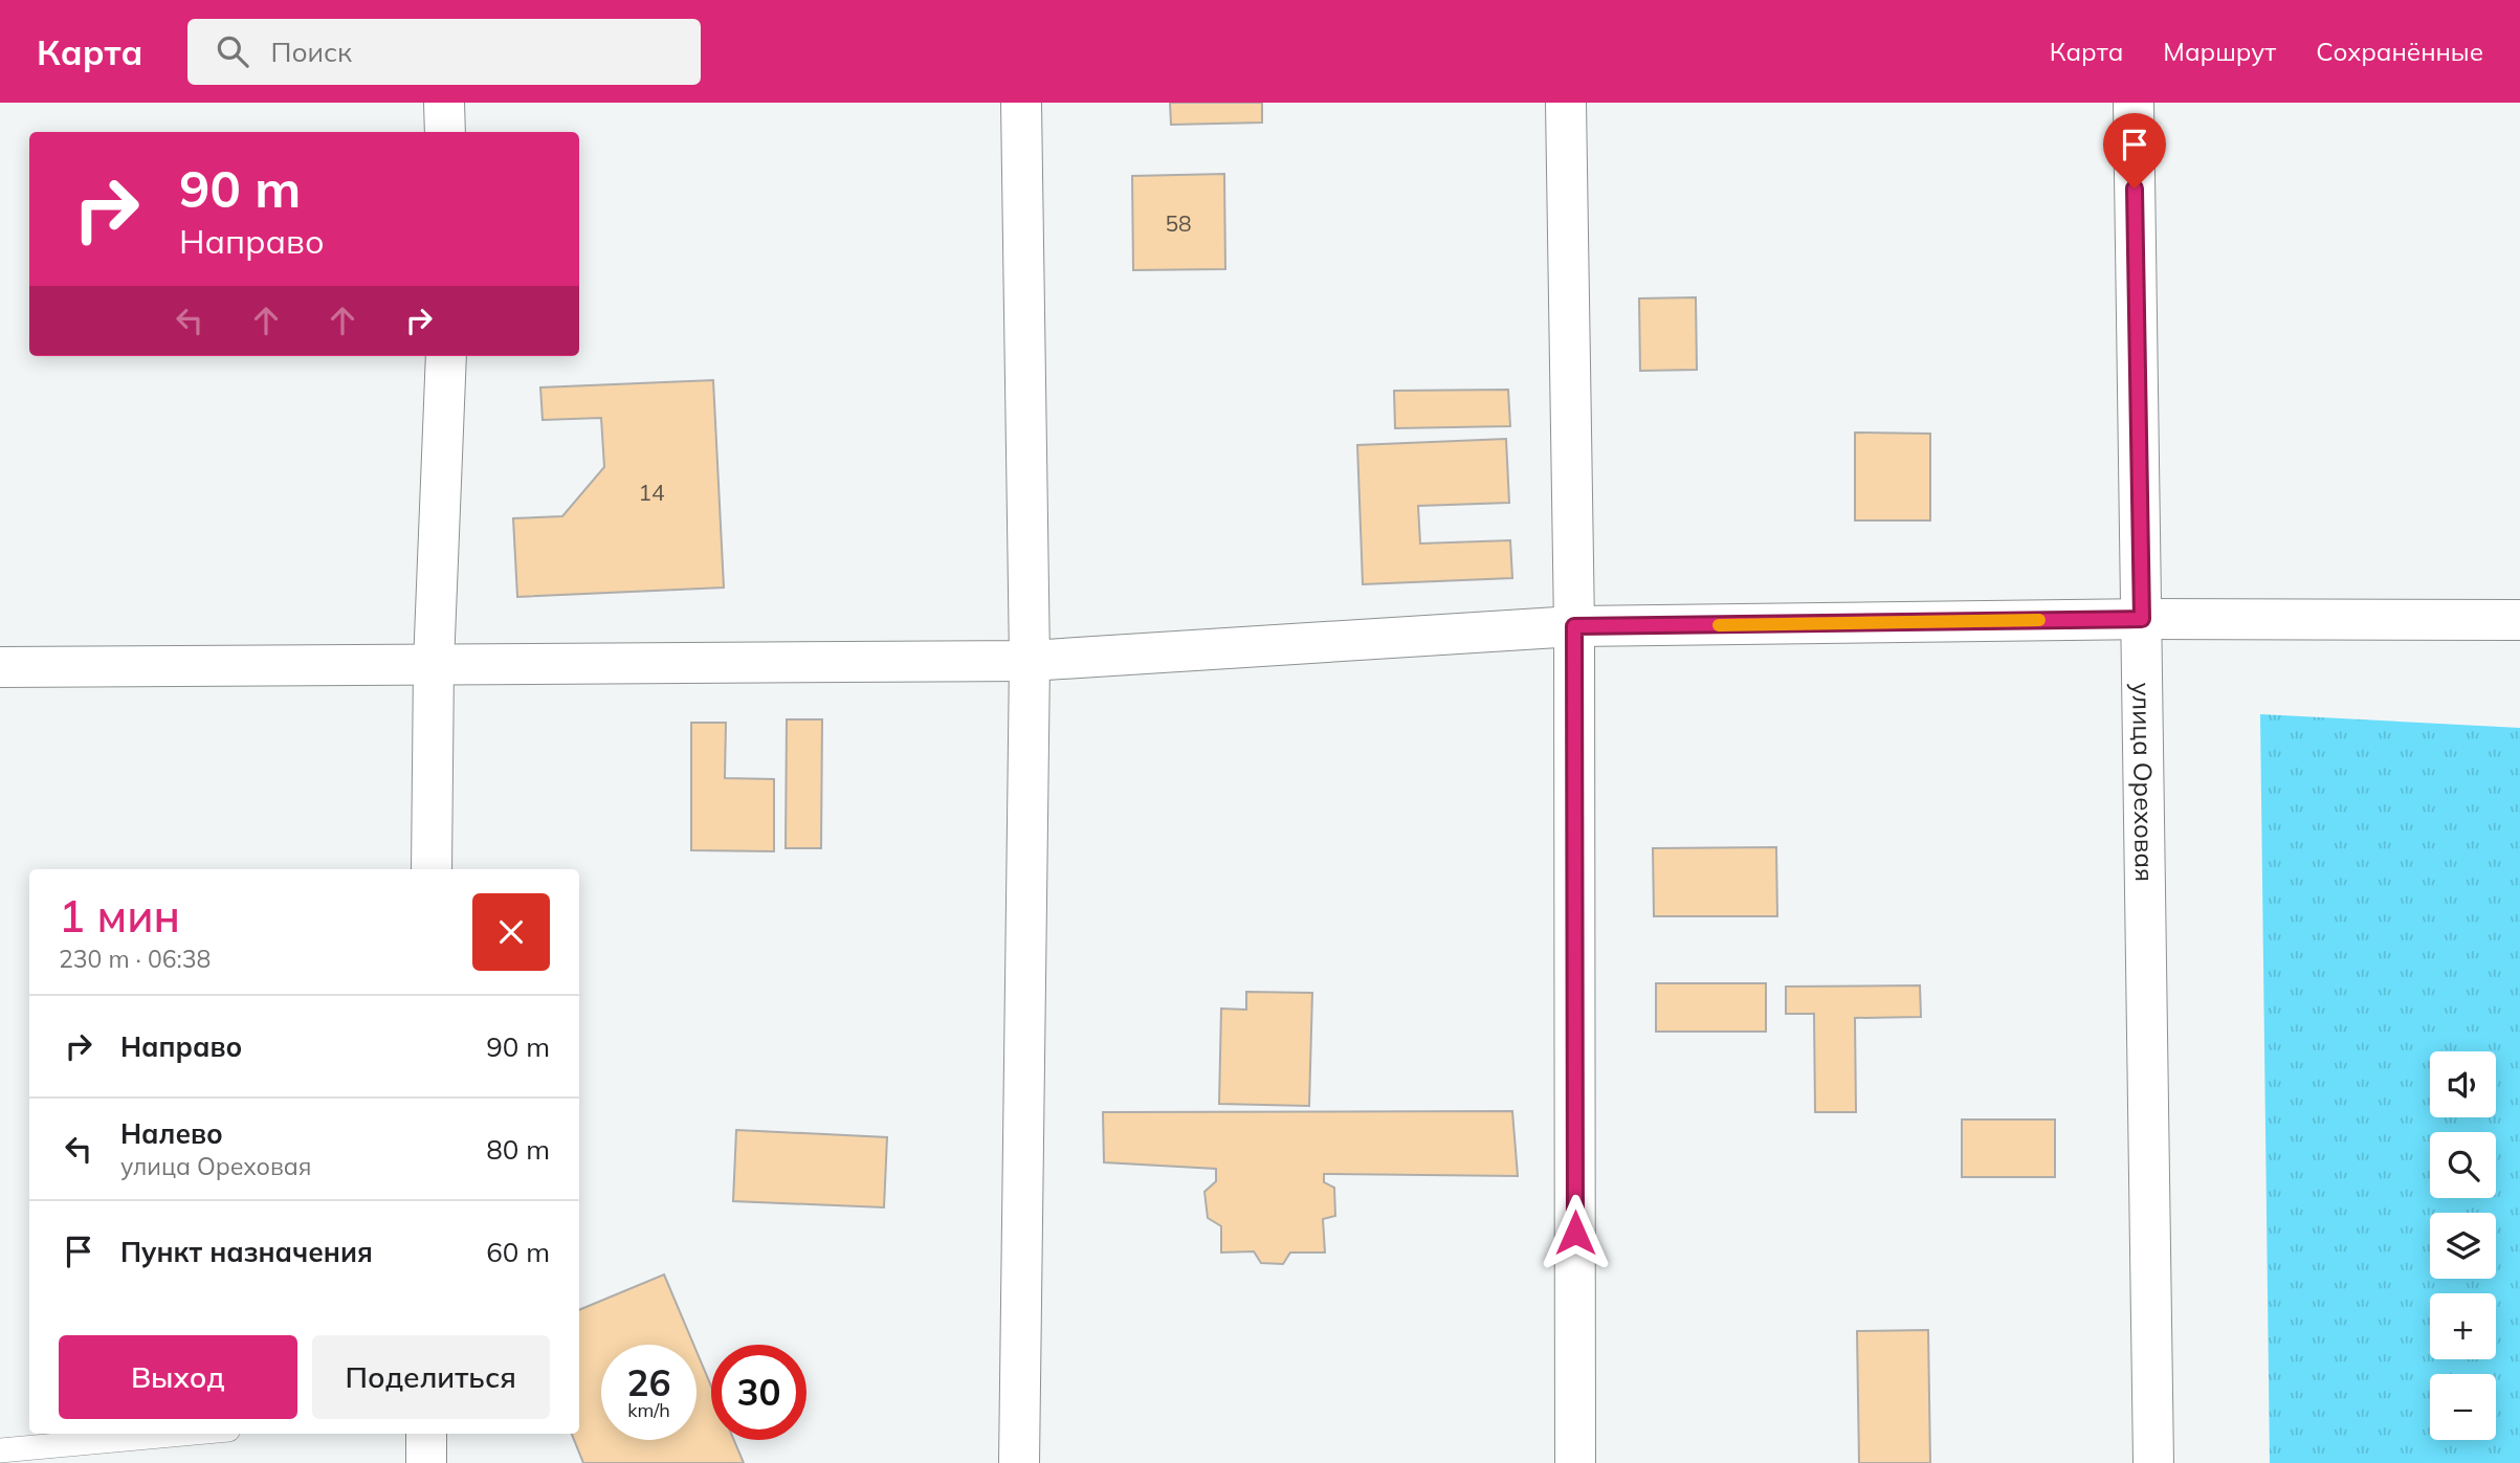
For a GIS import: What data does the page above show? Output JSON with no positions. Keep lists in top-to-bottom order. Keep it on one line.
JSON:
{"streets":{"street":["улица Ореховая"]},"house_numbers":["58","14"],"page":{"header":"Карта","search":"Поиск","nav":["Карта","Маршрут","Сохранённые"],"turn":["90 m","Направо"],"heading":["1 мин","230 m · 06:38"],"list":[{"name":"Направо","value":"90 m"},{"name":"Налево","note":"улица Ореховая","value":"80 m"},{"name":"Пункт назначения","value":"60 m"}],"map_buttons":["+","−"],"buttons":["Выход","Поделиться"],"speed":"26 km/h","limit":"30"}}
